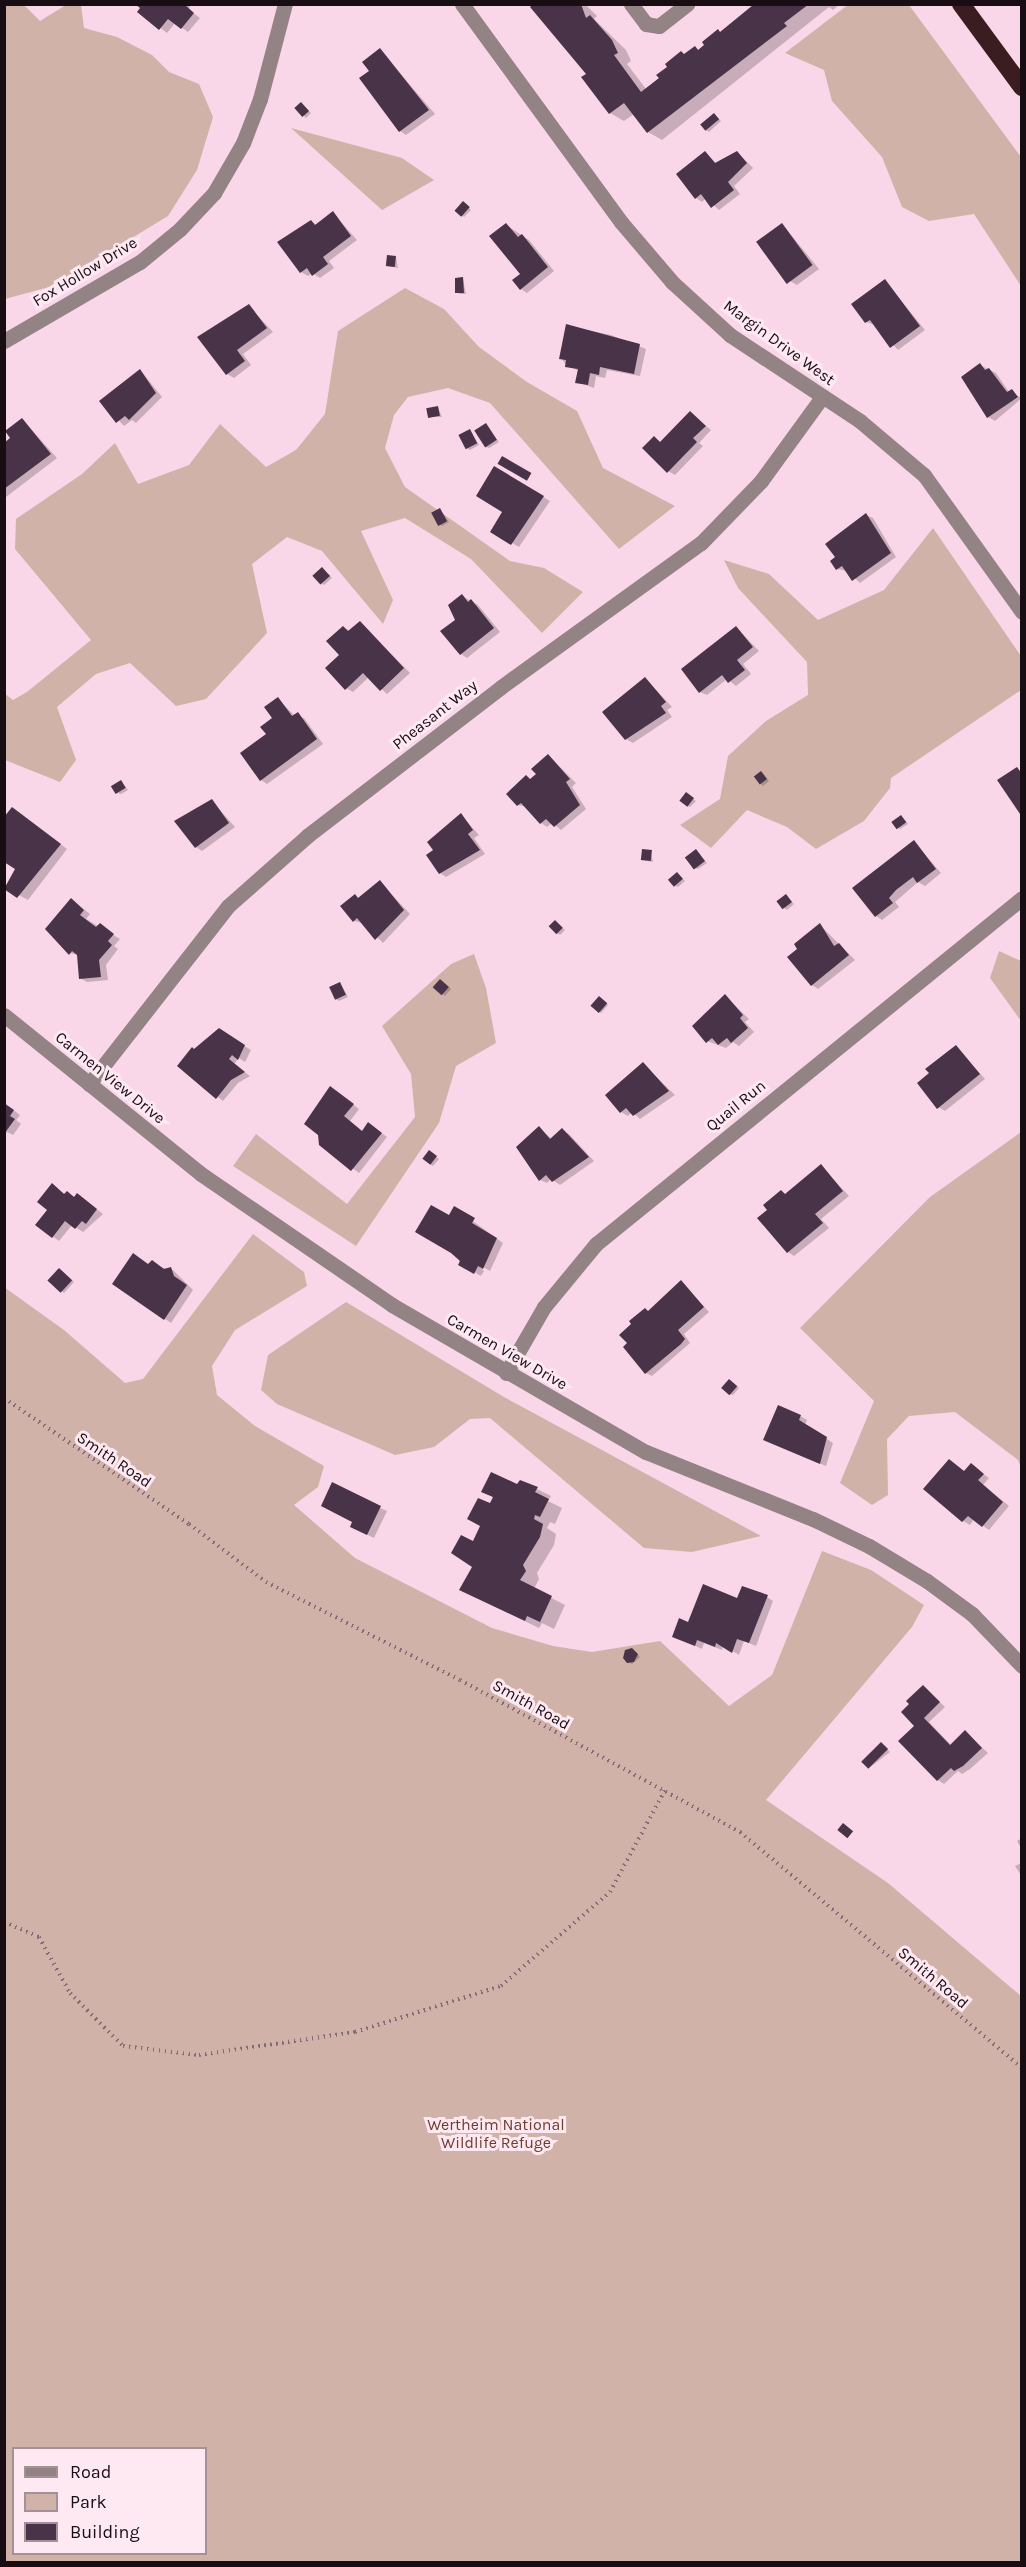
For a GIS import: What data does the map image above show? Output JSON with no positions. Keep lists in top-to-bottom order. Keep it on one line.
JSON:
{"streets":{"street":["Fox Hollow Drive","Margin Drive West","Pheasant Way","Carmen View Drive","Quail Run"],"path":["Smith Road"]},"crossings":[["Margin Drive West","Pheasant Way"],["Pheasant Way","Carmen View Drive"],["Carmen View Drive","Quail Run"]],"parks":["Wertheim National Wildlife Refuge"],"legend":["Road","Park","Building"]}
